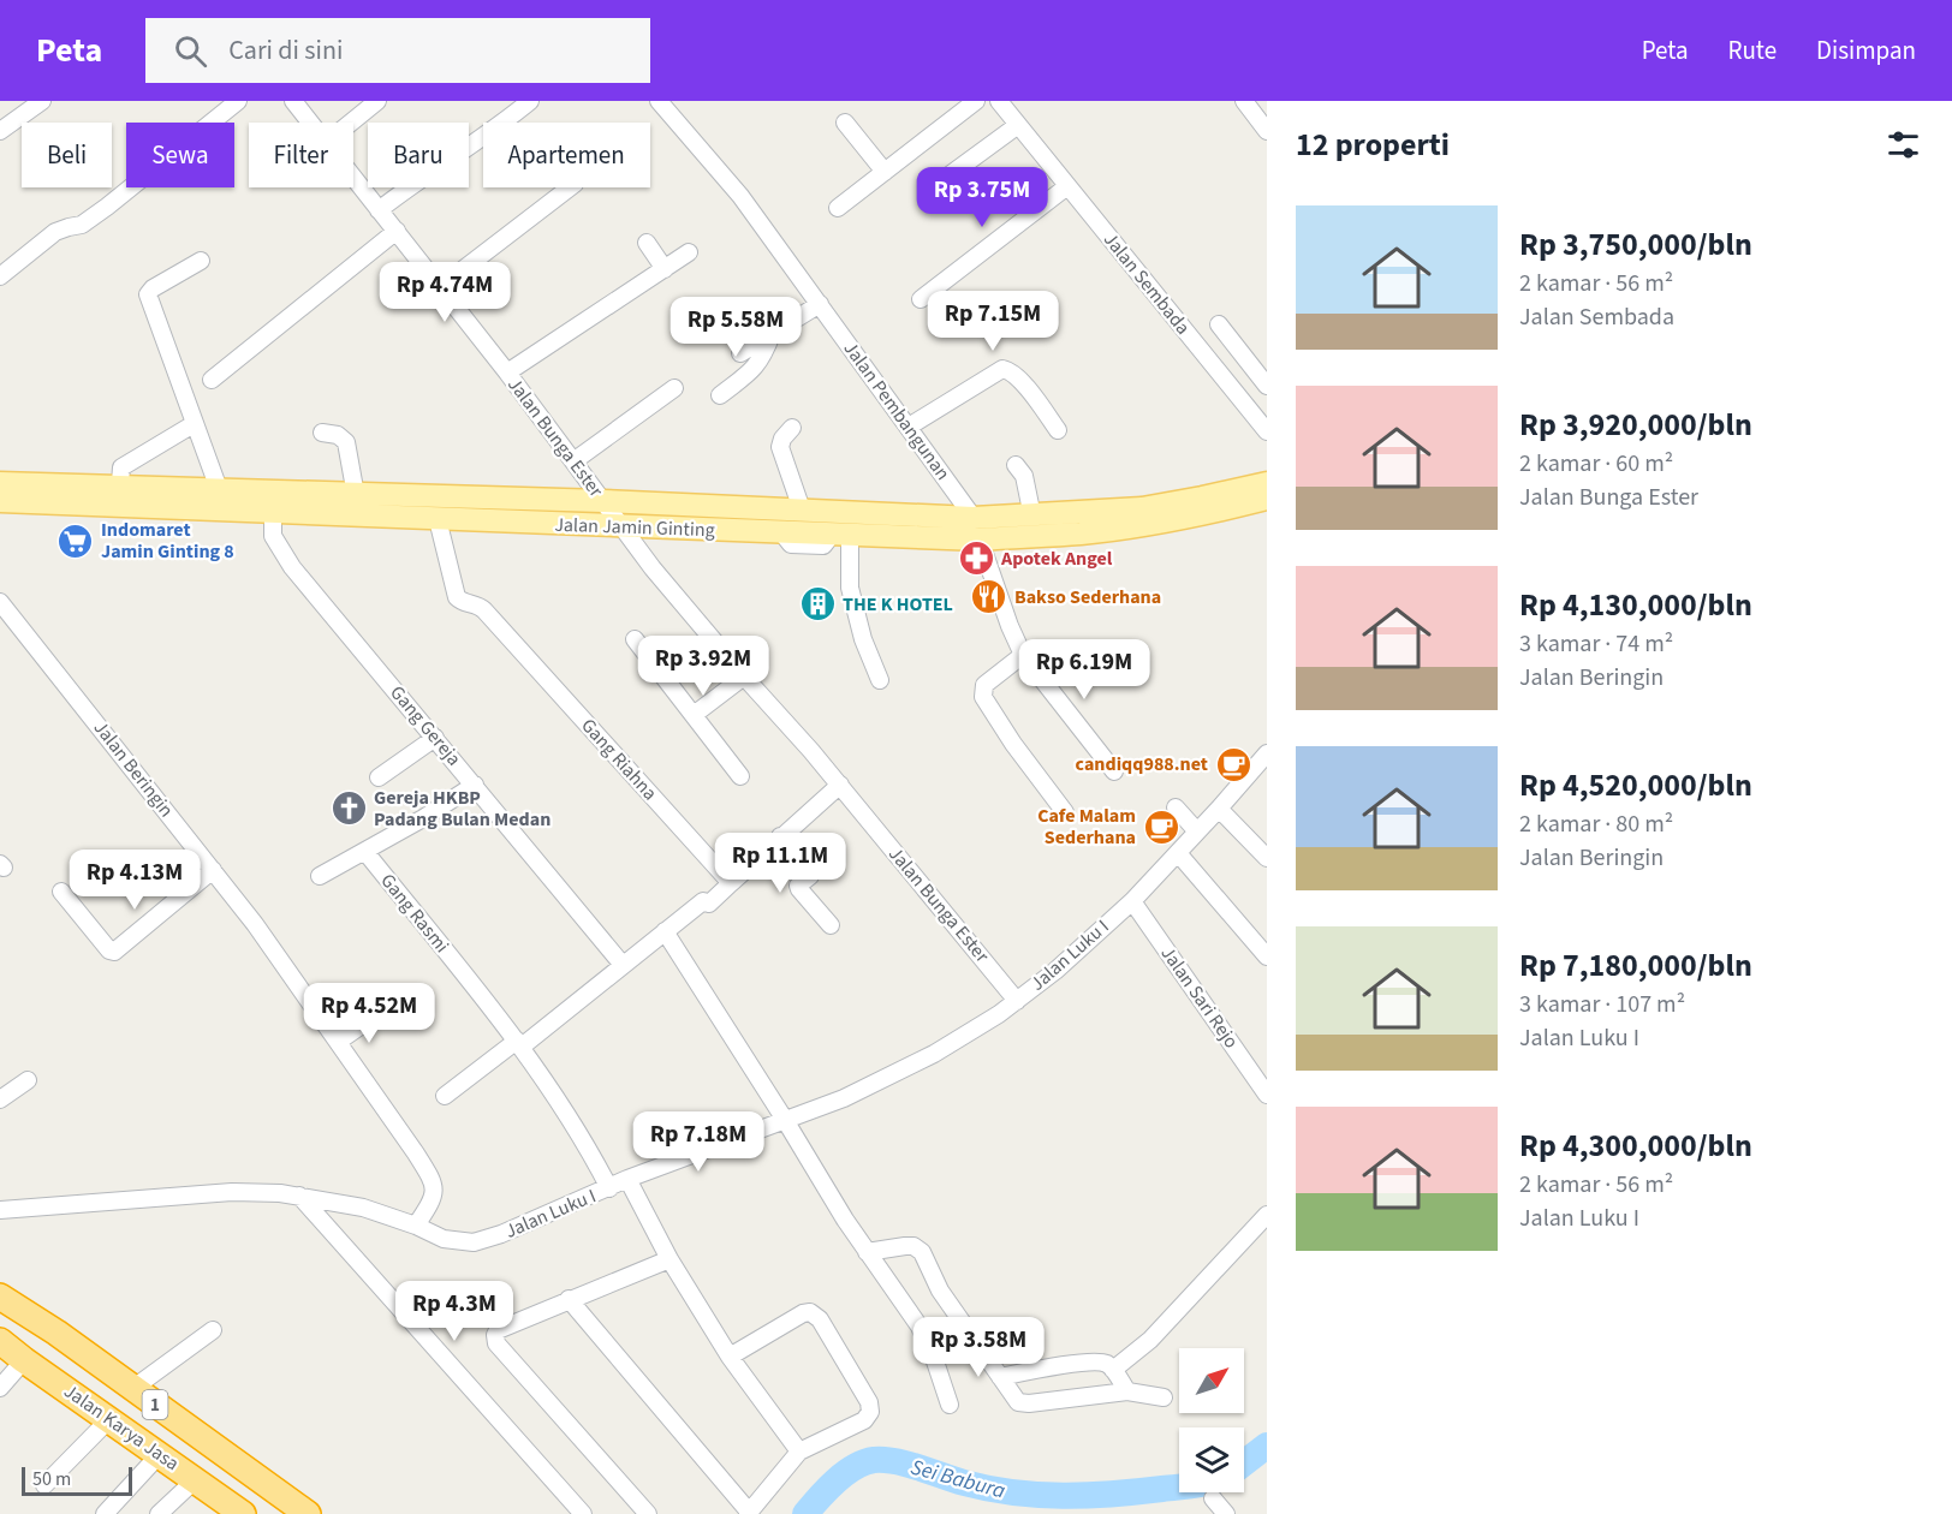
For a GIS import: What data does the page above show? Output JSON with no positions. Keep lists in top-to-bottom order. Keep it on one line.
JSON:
{"streets":{"highway":["1","Jalan Karya Jasa"],"main road":["Jalan Jamin Ginting"],"street":["Jalan Sembada","Jalan Pembangunan","Jalan Bunga Ester","Gang Gereja","Gang Riahna","Jalan Beringin","Gang Rasmi","Jalan Luku I","Jalan Sari Rejo"]},"crossings":[["Jalan Pembangunan","Jalan Jamin Ginting"],["Jalan Bunga Ester","Jalan Jamin Ginting"],["Jalan Bunga Ester","Jalan Luku I"],["Jalan Jamin Ginting","Gang Gereja"],["Jalan Jamin Ginting","Gang Riahna"],["Gang Gereja","Gang Rasmi"],["Jalan Beringin","Jalan Luku I"],["Gang Rasmi","Jalan Luku I"],["Jalan Luku I","Jalan Sari Rejo"]],"water":["Sei Babura"],"places":{"supermarket":["Indomaret Jamin Ginting 8"],"pharmacy":["Apotek Angel"],"restaurant":["Bakso Sederhana"],"building":["THE K HOTEL"],"cafe":["candiqq988.net","Cafe Malam Sederhana"],"church":["Gereja HKBP Padang Bulan Medan"]},"scale_bar":"50 m","north":"top right","page":{"header":"Peta","search":"Cari di sini","nav":["Peta","Rute","Disimpan"],"heading":"12 properti","chip":["Beli","Sewa","Filter","Baru","Apartemen"],"price":["Rp 3.75M","Rp 4.74M","Rp 7.15M","Rp 5.58M","Rp 3.92M","Rp 6.19M","Rp 11.1M","Rp 4.13M","Rp 4.52M","Rp 7.18M","Rp 4.3M","Rp 3.58M"],"list":[{"name":"Rp 3,750,000/bln","note":"2 kamar · 56 m² · Jalan Sembada"},{"name":"Rp 3,920,000/bln","note":"2 kamar · 60 m² · Jalan Bunga Ester"},{"name":"Rp 4,130,000/bln","note":"3 kamar · 74 m² · Jalan Beringin"},{"name":"Rp 4,520,000/bln","note":"2 kamar · 80 m² · Jalan Beringin"},{"name":"Rp 7,180,000/bln","note":"3 kamar · 107 m² · Jalan Luku I"},{"name":"Rp 4,300,000/bln","note":"2 kamar · 56 m² · Jalan Luku I"}],"scale":"50 m"}}
